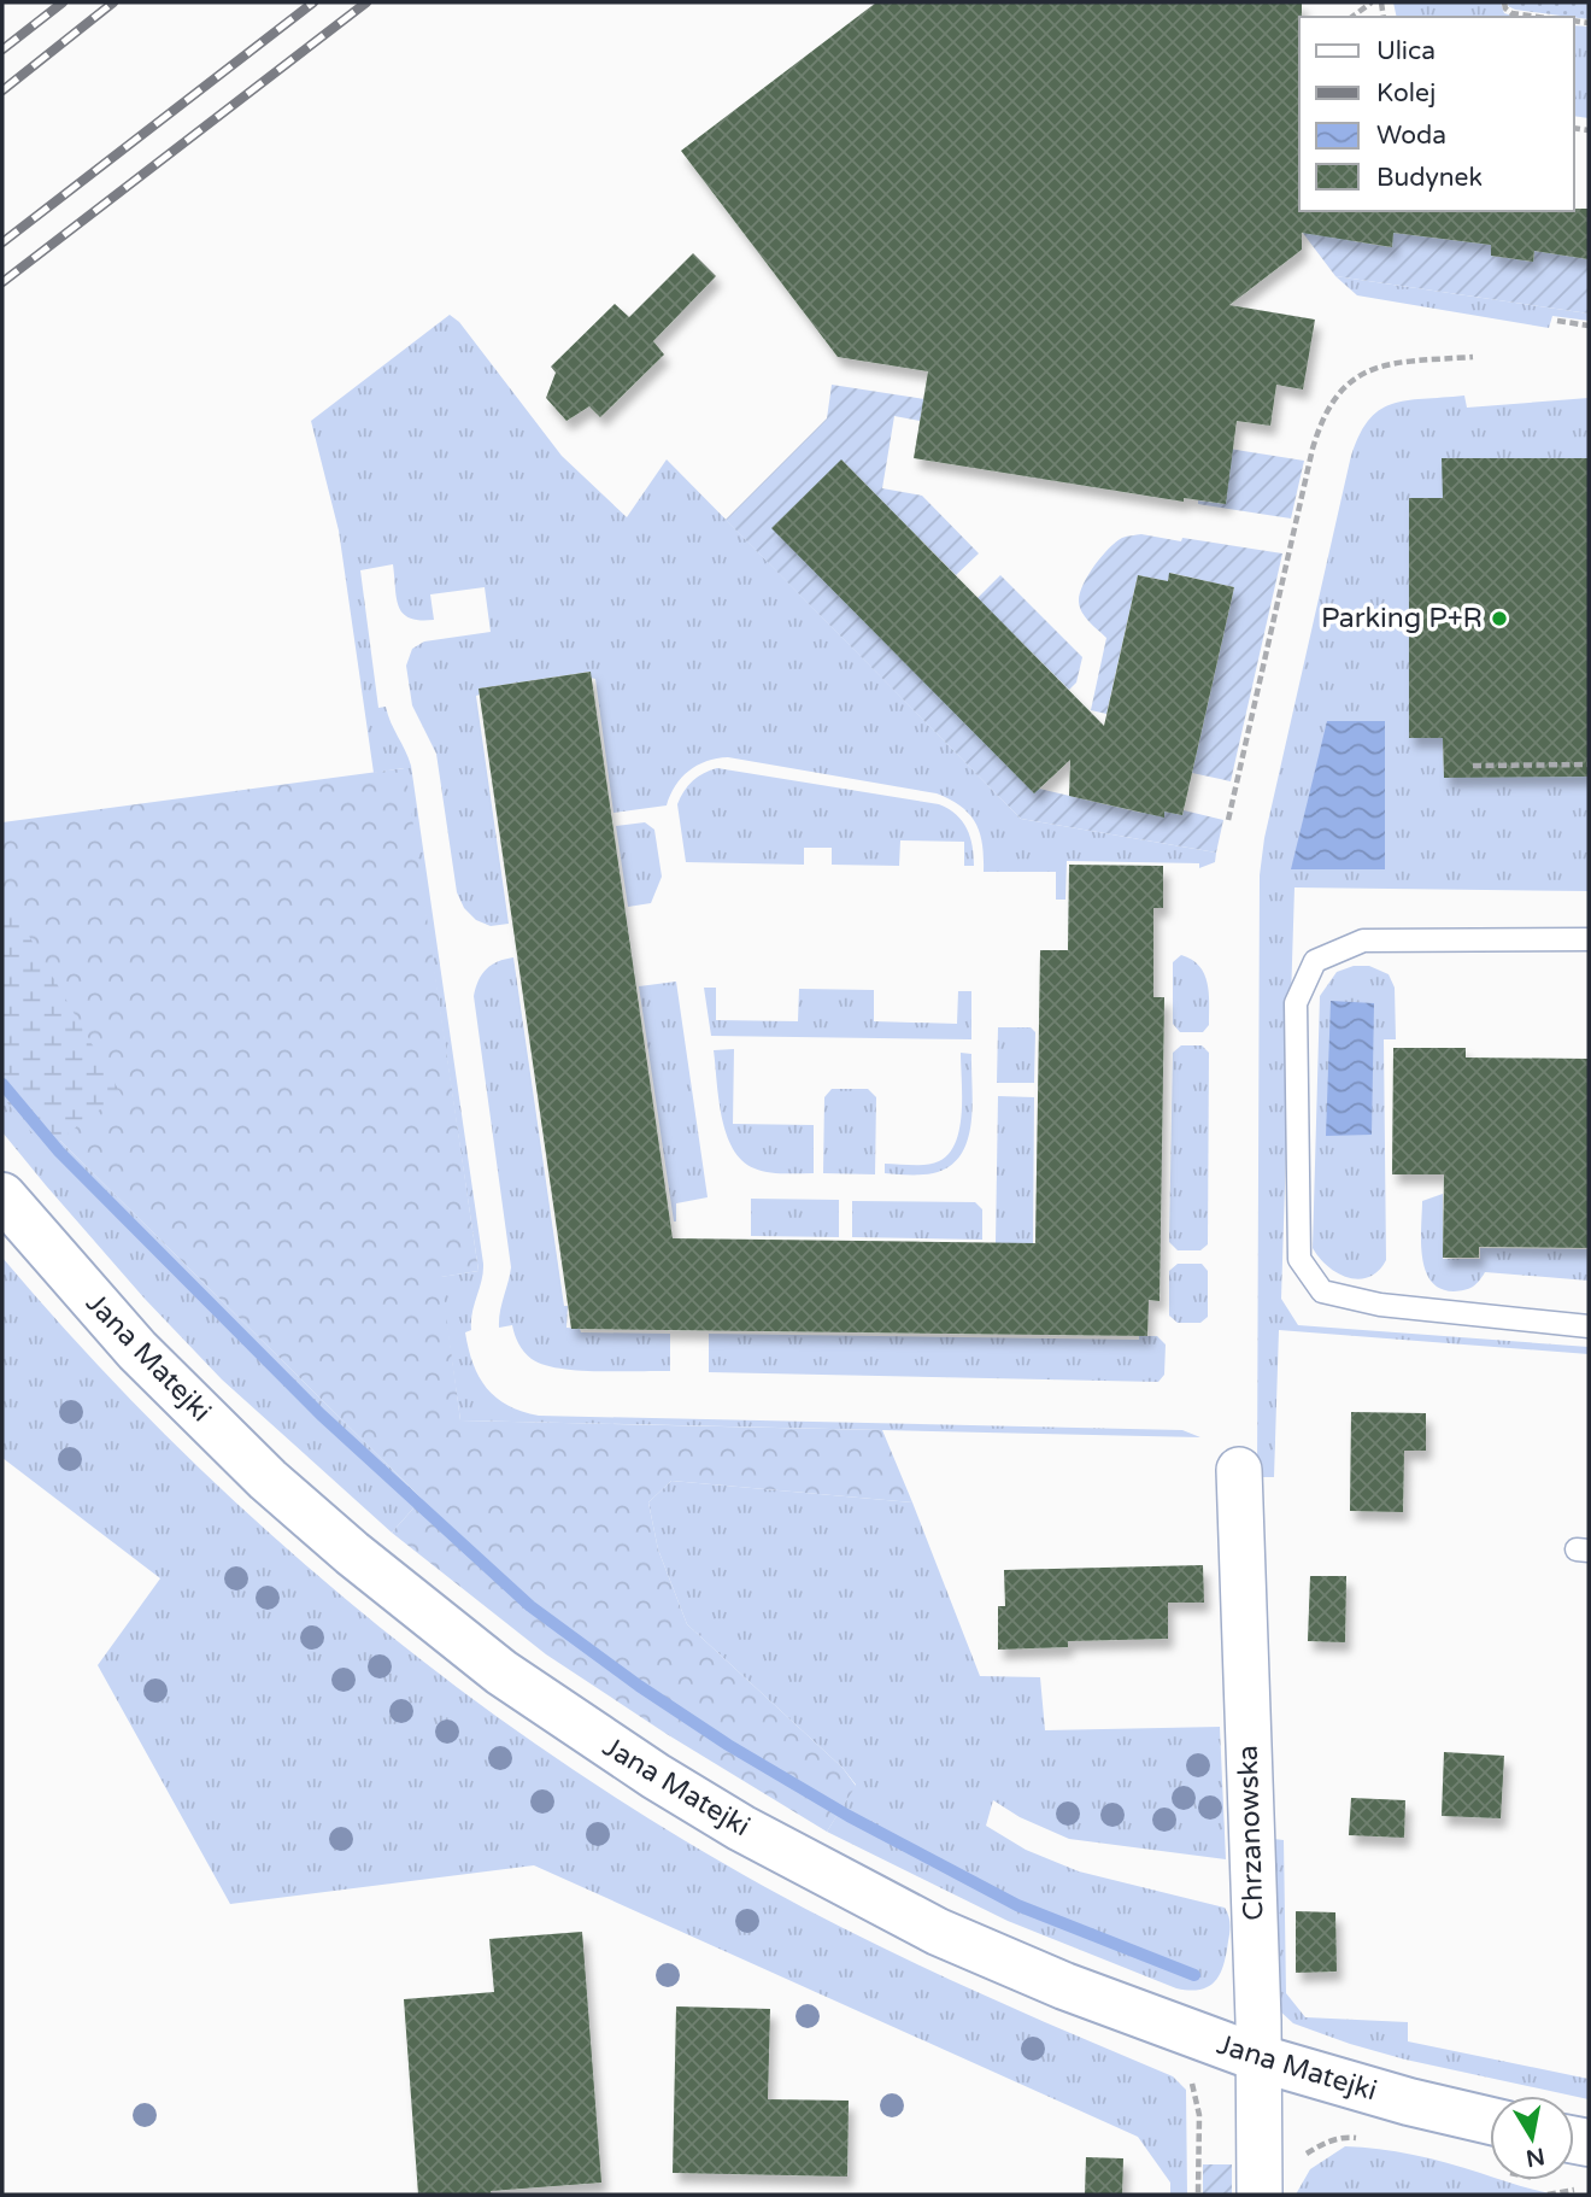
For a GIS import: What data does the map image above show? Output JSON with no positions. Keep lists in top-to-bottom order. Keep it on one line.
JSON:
{"streets":{"street":["Jana Matejki","Chrzanowska"]},"crossings":[["Jana Matejki","Chrzanowska"]],"places":["Parking P+R"],"legend":["Ulica","Kolej","Woda","Budynek"],"north":"bottom"}
